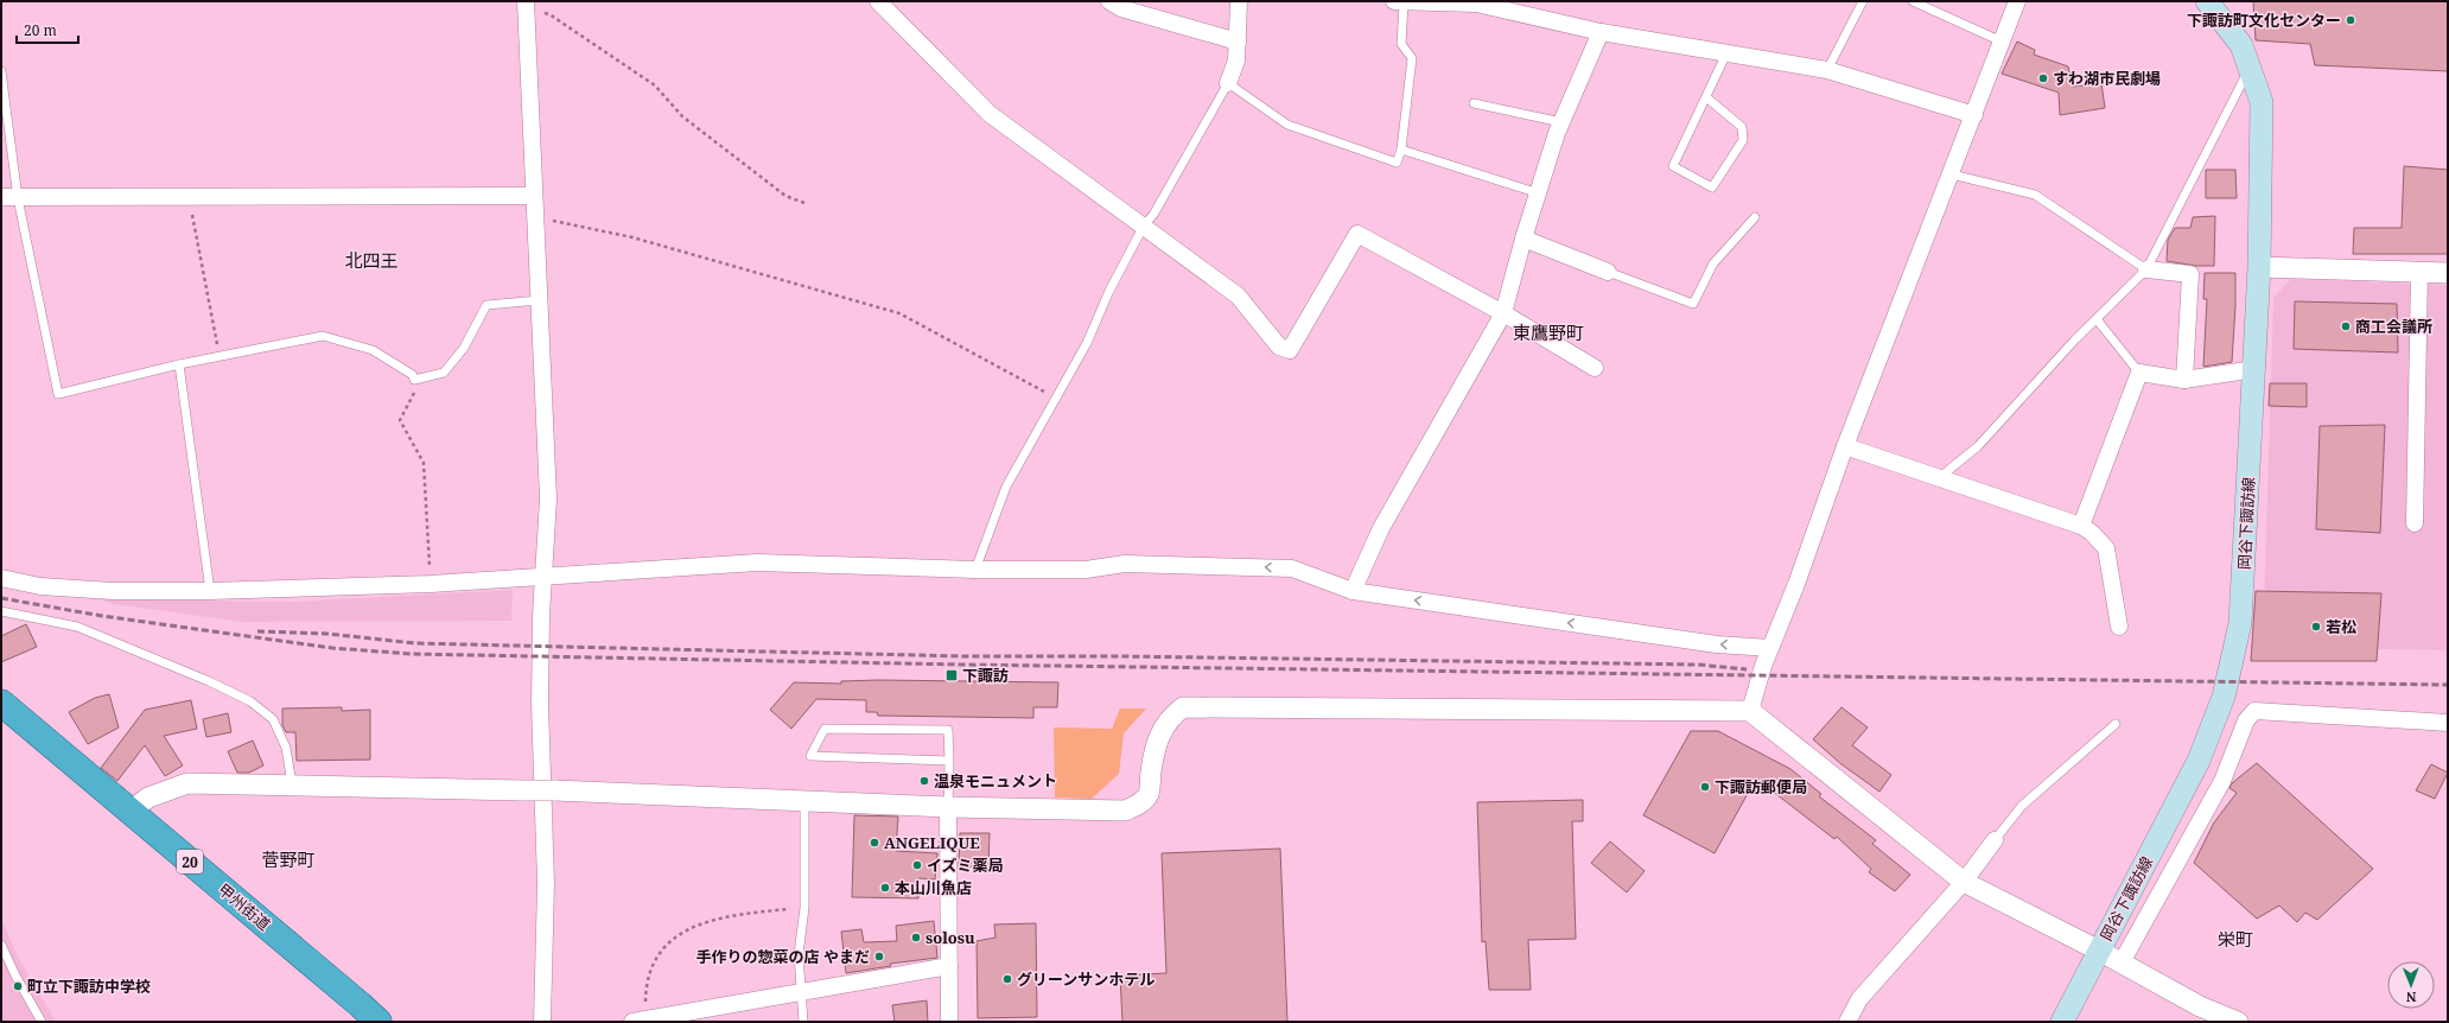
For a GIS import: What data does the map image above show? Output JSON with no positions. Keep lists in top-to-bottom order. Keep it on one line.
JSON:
{"streets":{"highway":["20","甲州街道"],"main road":["岡谷下諏訪線"]},"districts":["北四王","東鷹野町","菅野町","栄町"],"places":{"other":["下諏訪町文化センター","すわ湖市民劇場","商工会議所","若松","温泉モニュメント","下諏訪郵便局","ANGELIQUE","イズミ薬局","本山川魚店","solosu","手作りの惣菜の店 やまだ","グリーンサンホテル","町立下諏訪中学校"],"transit":["下諏訪"]},"scale_bar":"20 m","north":"bottom"}
